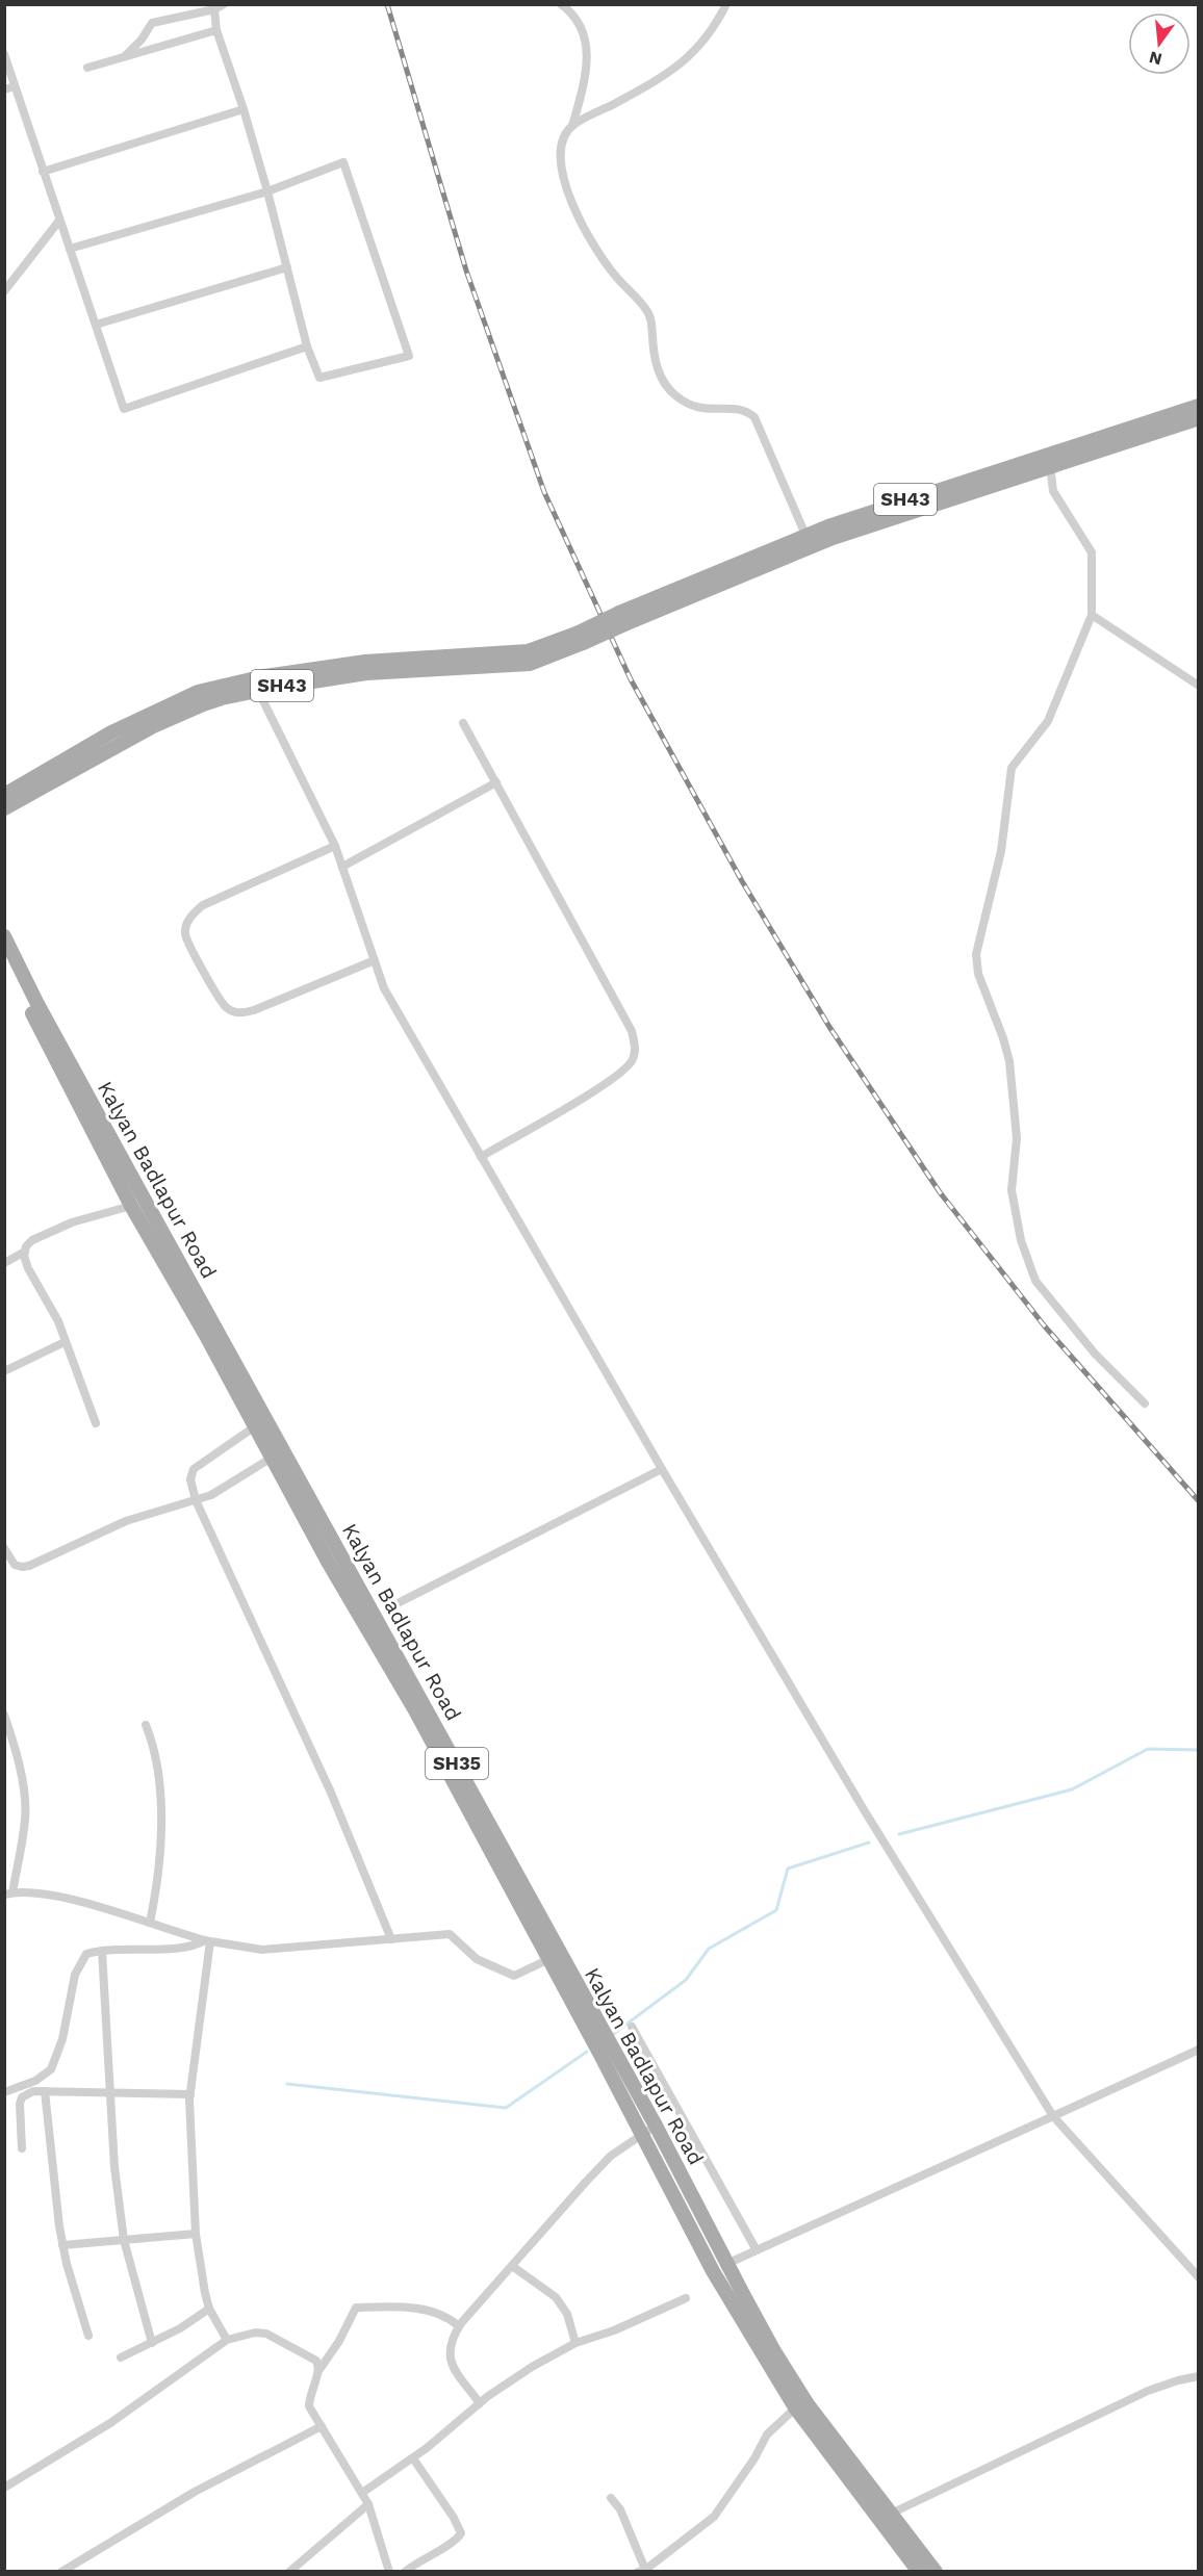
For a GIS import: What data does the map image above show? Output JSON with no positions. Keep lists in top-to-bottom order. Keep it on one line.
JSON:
{"streets":{"main road":["SH43","Kalyan Badlapur Road","SH35"]},"north":"bottom"}
